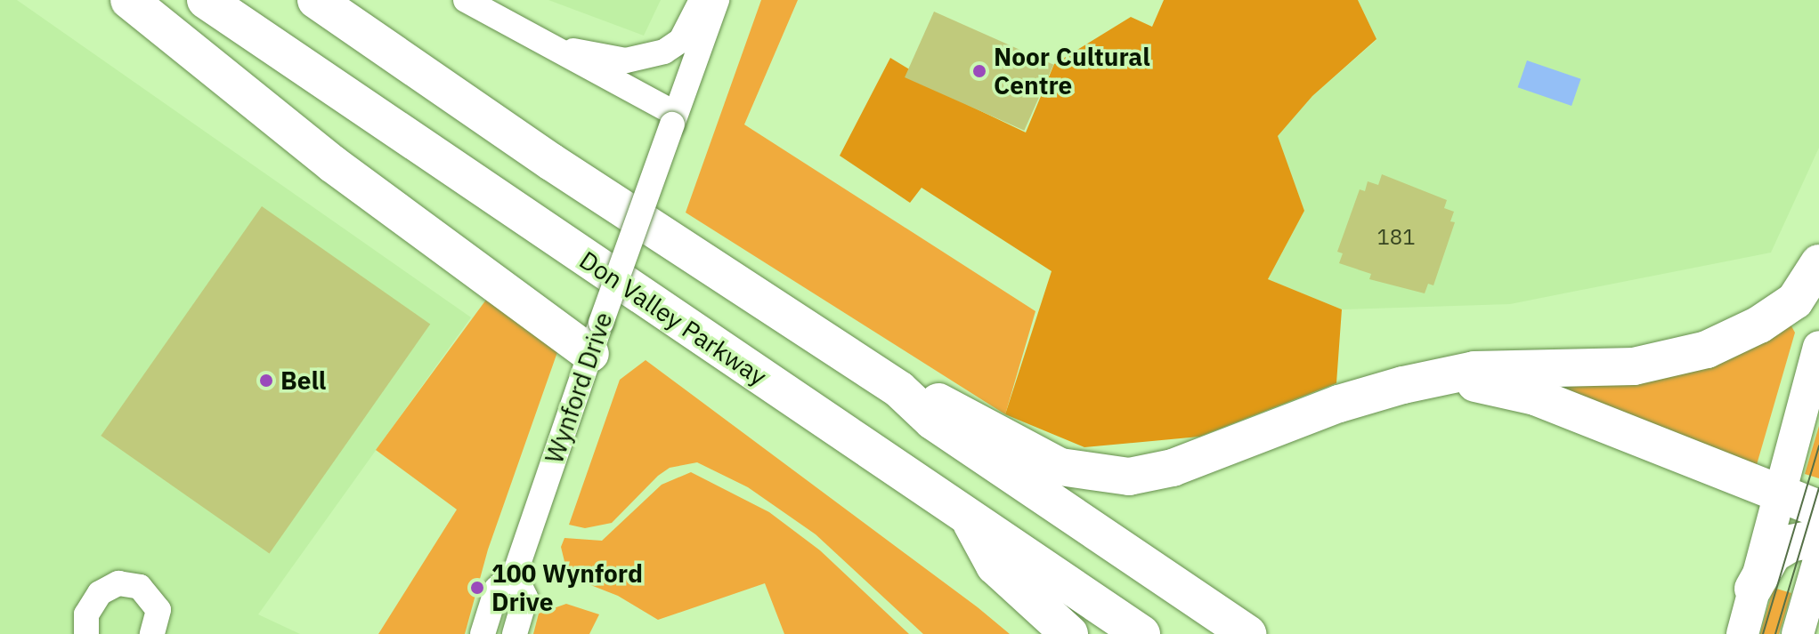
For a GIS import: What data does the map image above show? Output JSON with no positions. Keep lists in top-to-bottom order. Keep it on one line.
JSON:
{"streets":{"highway":["Don Valley Parkway"],"street":["Wynford Drive"]},"places":["Noor Cultural Centre","Bell","100 Wynford Drive"],"house_numbers":["181"]}
